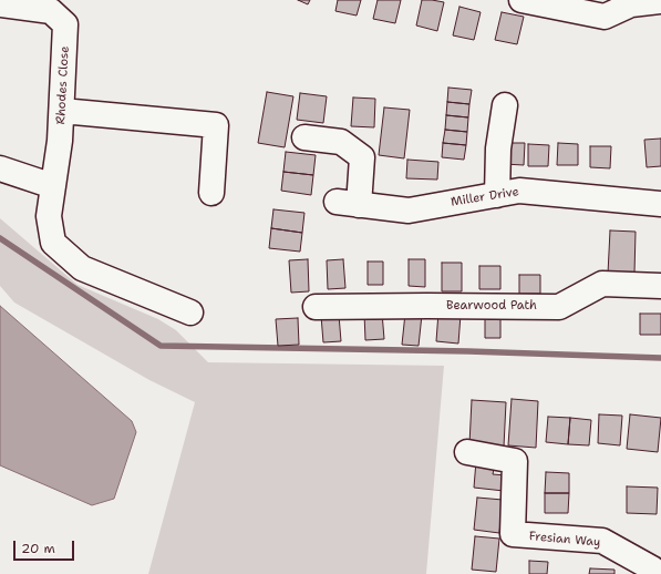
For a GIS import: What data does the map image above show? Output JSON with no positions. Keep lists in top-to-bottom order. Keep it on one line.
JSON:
{"streets":{"street":["Rhodes Close","Miller Drive","Bearwood Path","Fresian Way"]},"scale_bar":"20 m"}
